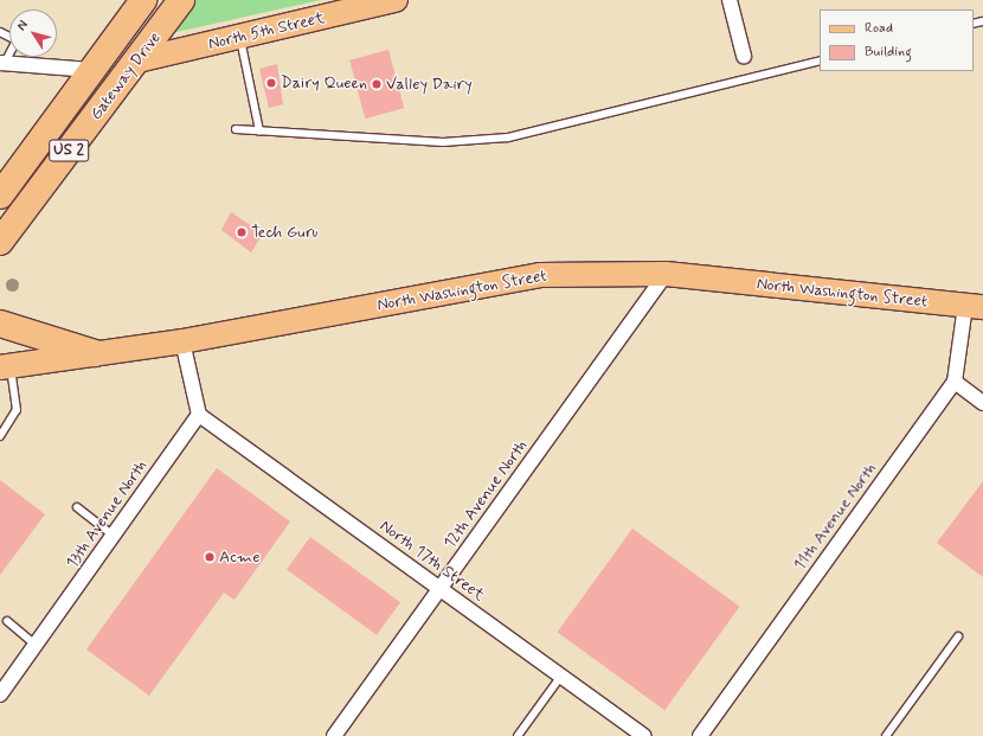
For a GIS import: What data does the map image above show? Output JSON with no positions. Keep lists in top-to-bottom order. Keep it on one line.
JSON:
{"streets":{"highway":["Gateway Drive","US 2"],"main road":["North 5th Street","North Washington Street"],"street":["12th Avenue North","13th Avenue North","11th Avenue North","North 17th Street"]},"crossings":[["North 5th Street","Gateway Drive"],["North Washington Street","12th Avenue North"],["North Washington Street","11th Avenue North"],["12th Avenue North","North 17th Street"],["13th Avenue North","North 17th Street"]],"places":["Dairy Queen","Valley Dairy","Tech Guru","Acme"],"legend":["Road","Building"],"north":"top left"}
